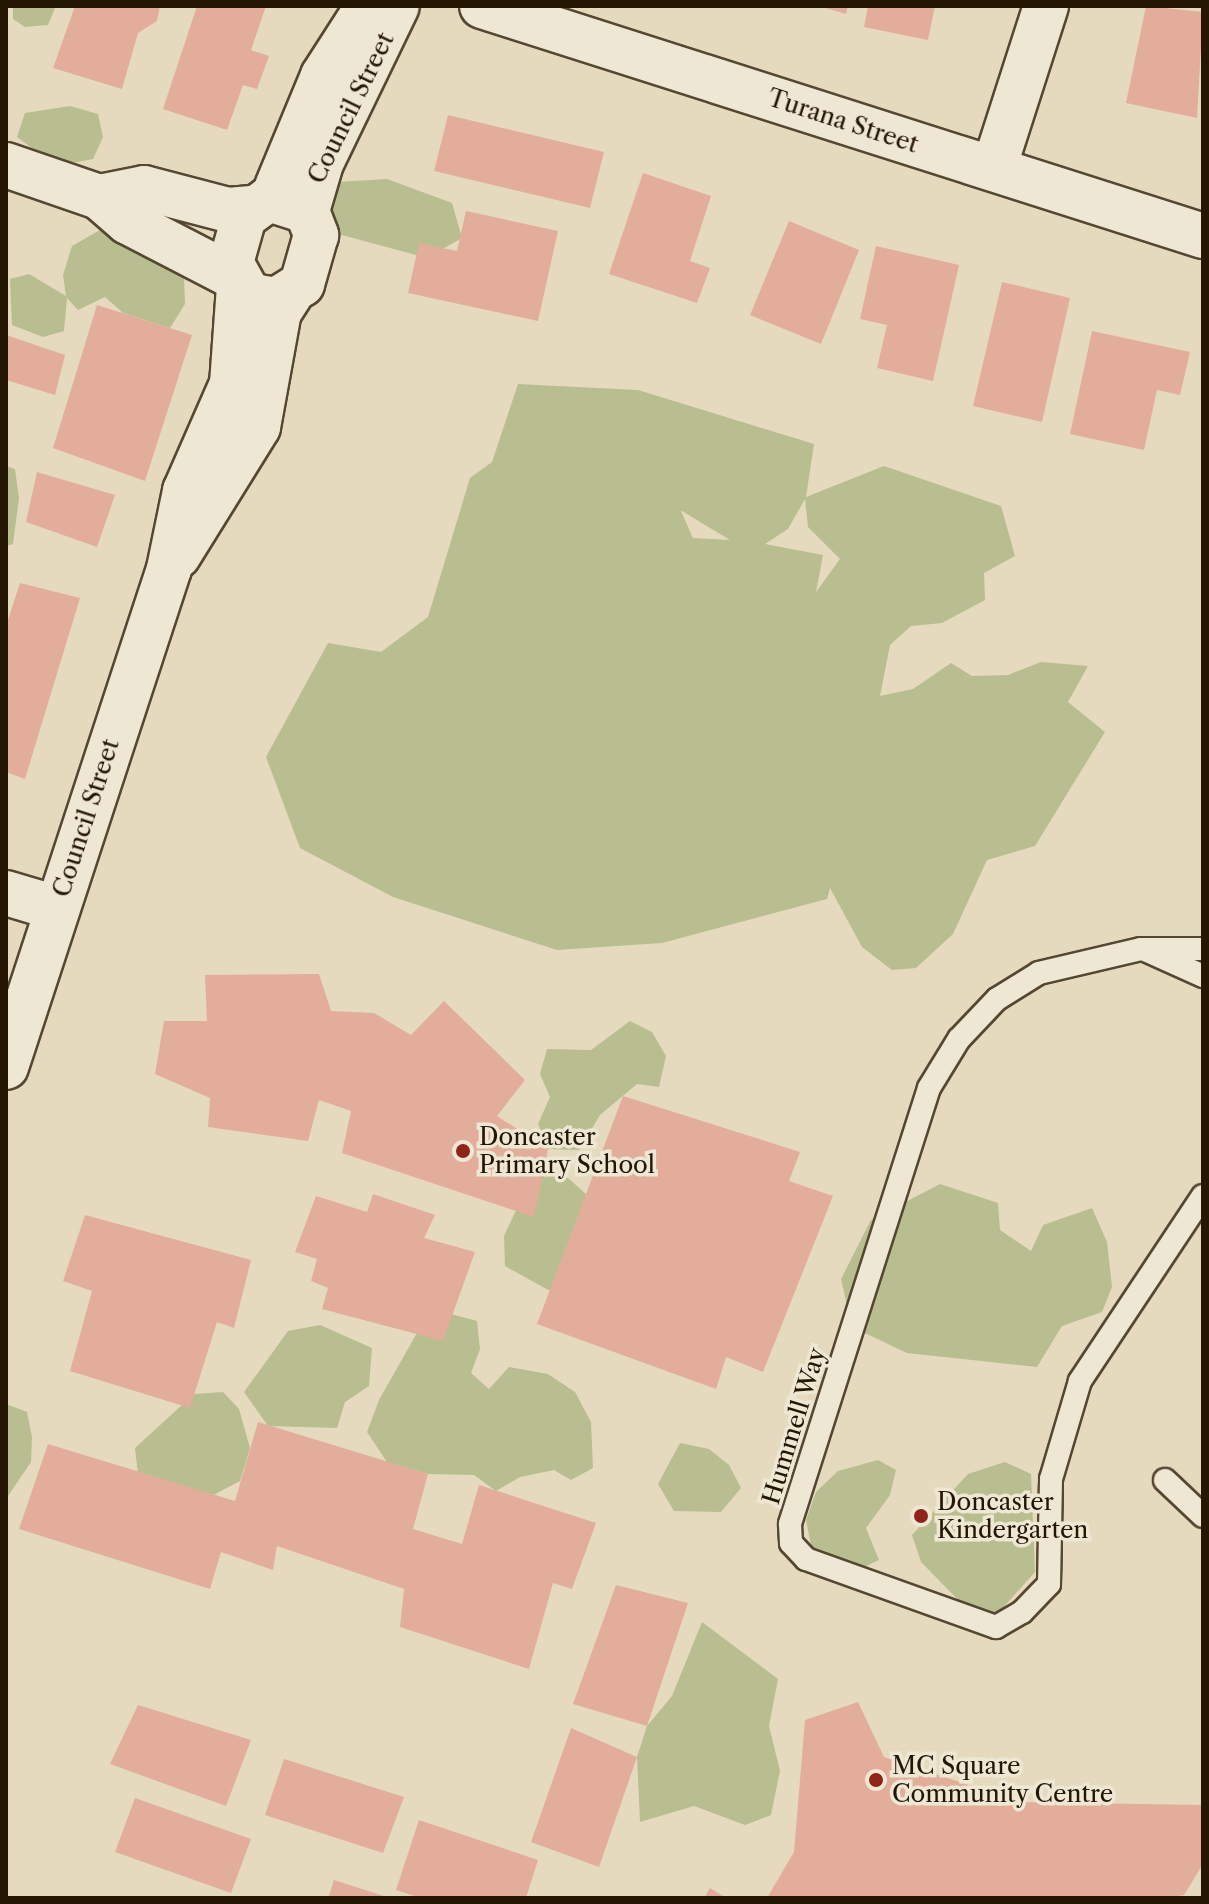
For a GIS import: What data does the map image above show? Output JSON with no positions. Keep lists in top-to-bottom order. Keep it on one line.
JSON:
{"streets":{"street":["Council Street","Turana Street"],"lane":["Hummell Way"]},"places":["Doncaster Primary School","Doncaster Kindergarten","MC Square Community Centre"]}
